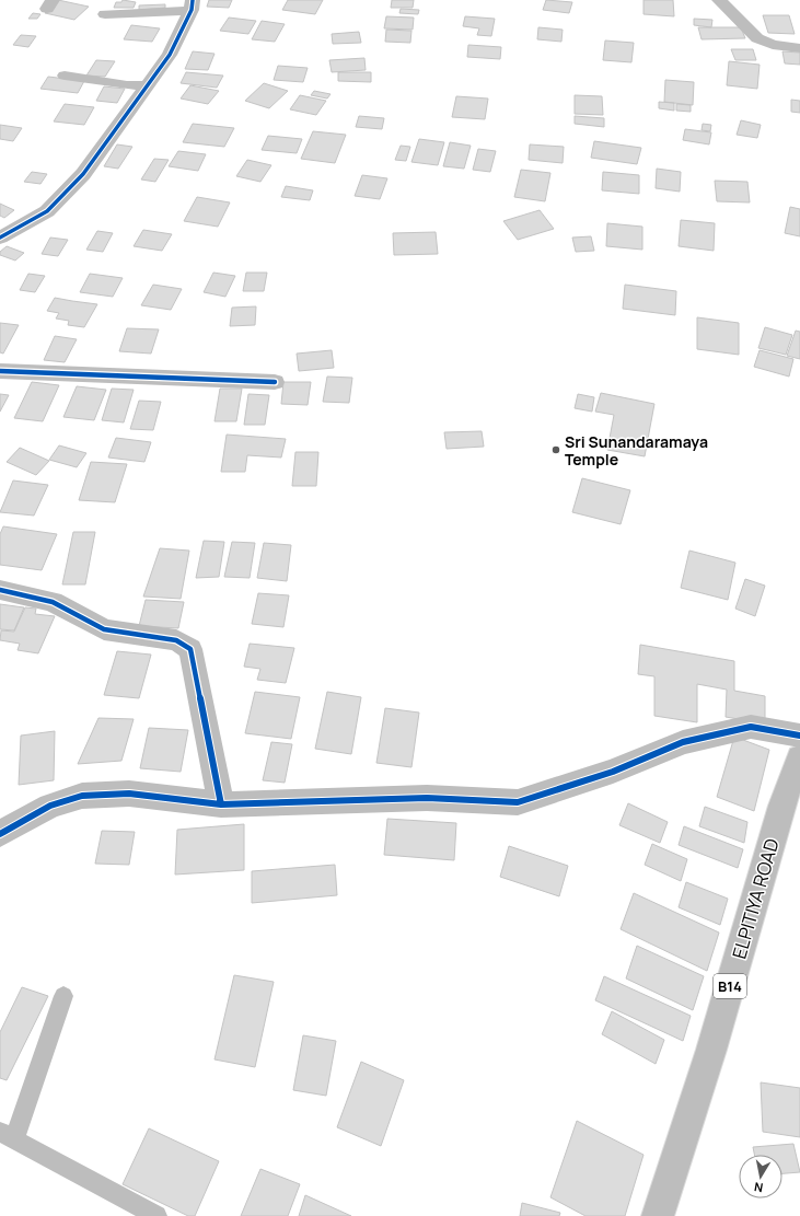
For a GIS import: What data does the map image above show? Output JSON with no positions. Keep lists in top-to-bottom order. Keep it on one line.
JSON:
{"streets":{"street":["ELPITIYA ROAD","B14"]},"places":["Sri Sunandaramaya Temple"],"north":"bottom"}
